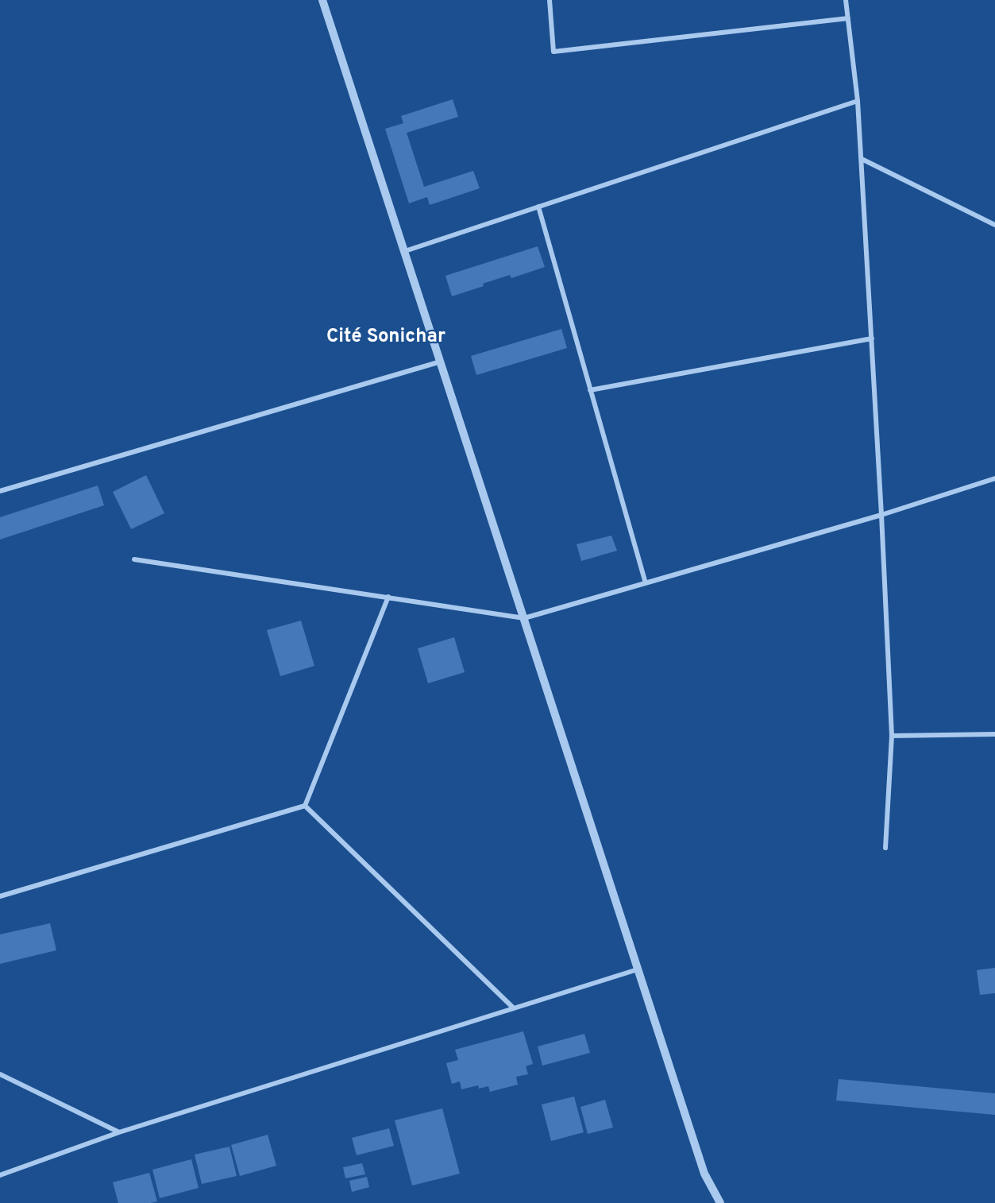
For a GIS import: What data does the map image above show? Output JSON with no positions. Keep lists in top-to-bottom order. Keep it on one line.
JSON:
{"districts":["Cité Sonichar"]}
